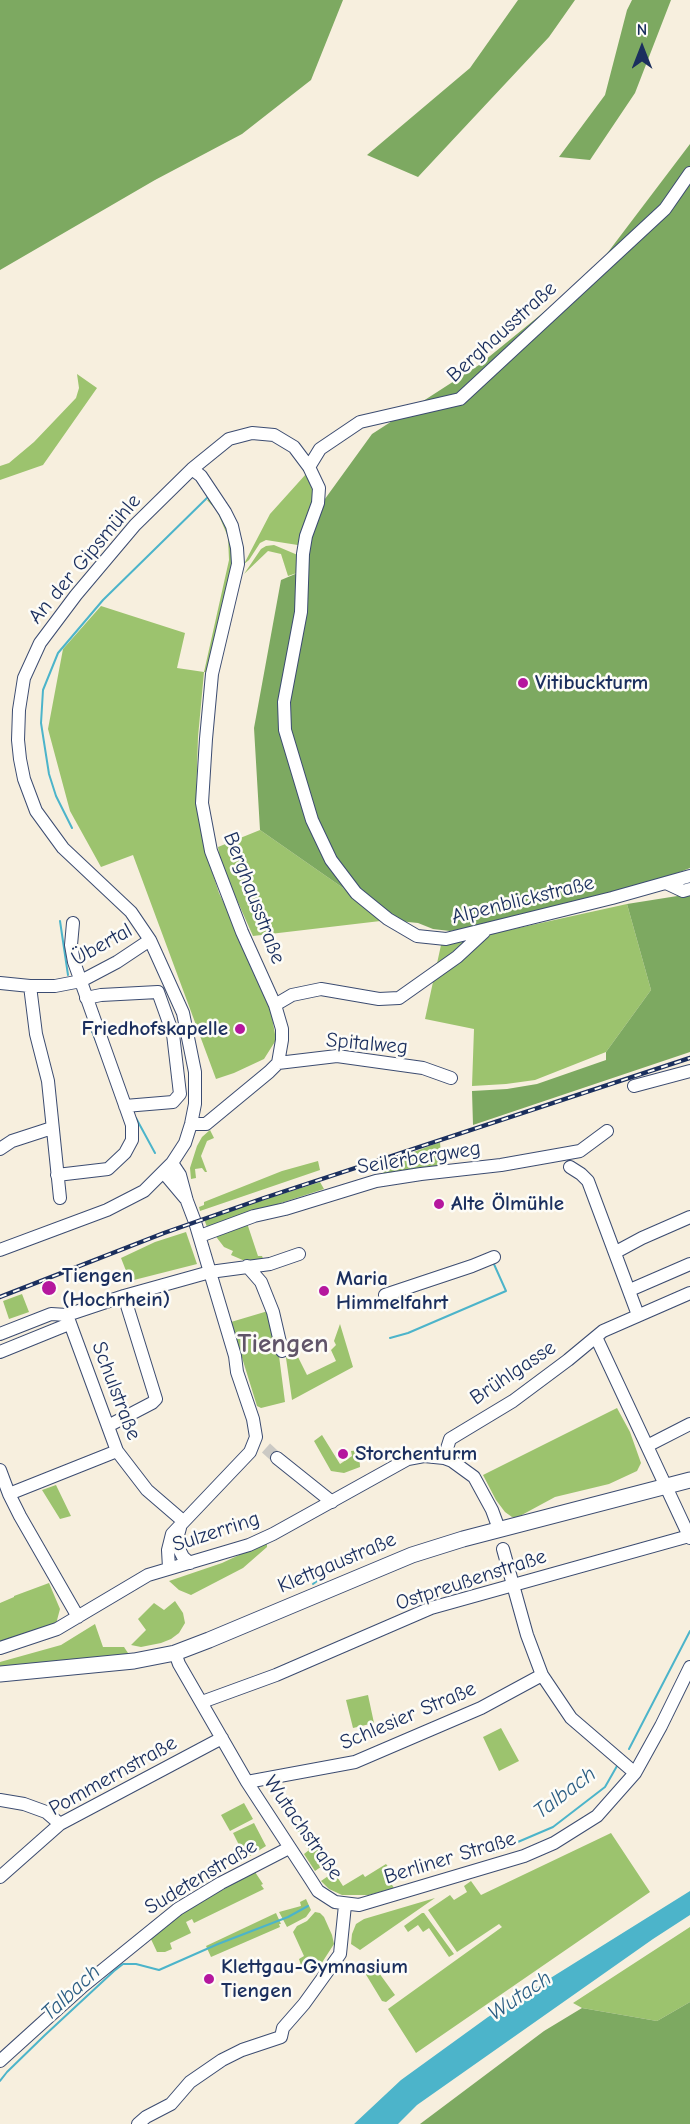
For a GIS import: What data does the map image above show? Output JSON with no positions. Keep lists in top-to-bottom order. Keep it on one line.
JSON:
{"streets":{"main road":["Klettgaustraße"],"street":["Berghausstraße","An der Gipsmühle","Alpenblickstraße","Übertal","Spitalweg","Seilerbergweg","Brühlgasse","Schulstraße","Sulzerring","Ostpreußenstraße","Schlesier Straße","Pommernstraße","Wutachstraße","Berliner Straße","Sudetenstraße"]},"crossings":[["Berghausstraße","An der Gipsmühle"],["Berghausstraße","Alpenblickstraße"],["Berghausstraße","Spitalweg"],["An der Gipsmühle","Alpenblickstraße"],["An der Gipsmühle","Übertal"],["Brühlgasse","Sulzerring"],["Klettgaustraße","Wutachstraße"],["Ostpreußenstraße","Wutachstraße"],["Schlesier Straße","Wutachstraße"],["Pommernstraße","Wutachstraße"],["Wutachstraße","Berliner Straße"],["Wutachstraße","Sudetenstraße"]],"districts":["Tiengen"],"water":["Talbach","Wutach"],"places":["Vitibuckturm","Friedhofskapelle","Alte Ölmühle","Tiengen (Hochrhein)","Maria Himmelfahrt","Storchenturm","Klettgau-Gymnasium Tiengen"],"north":"top"}
